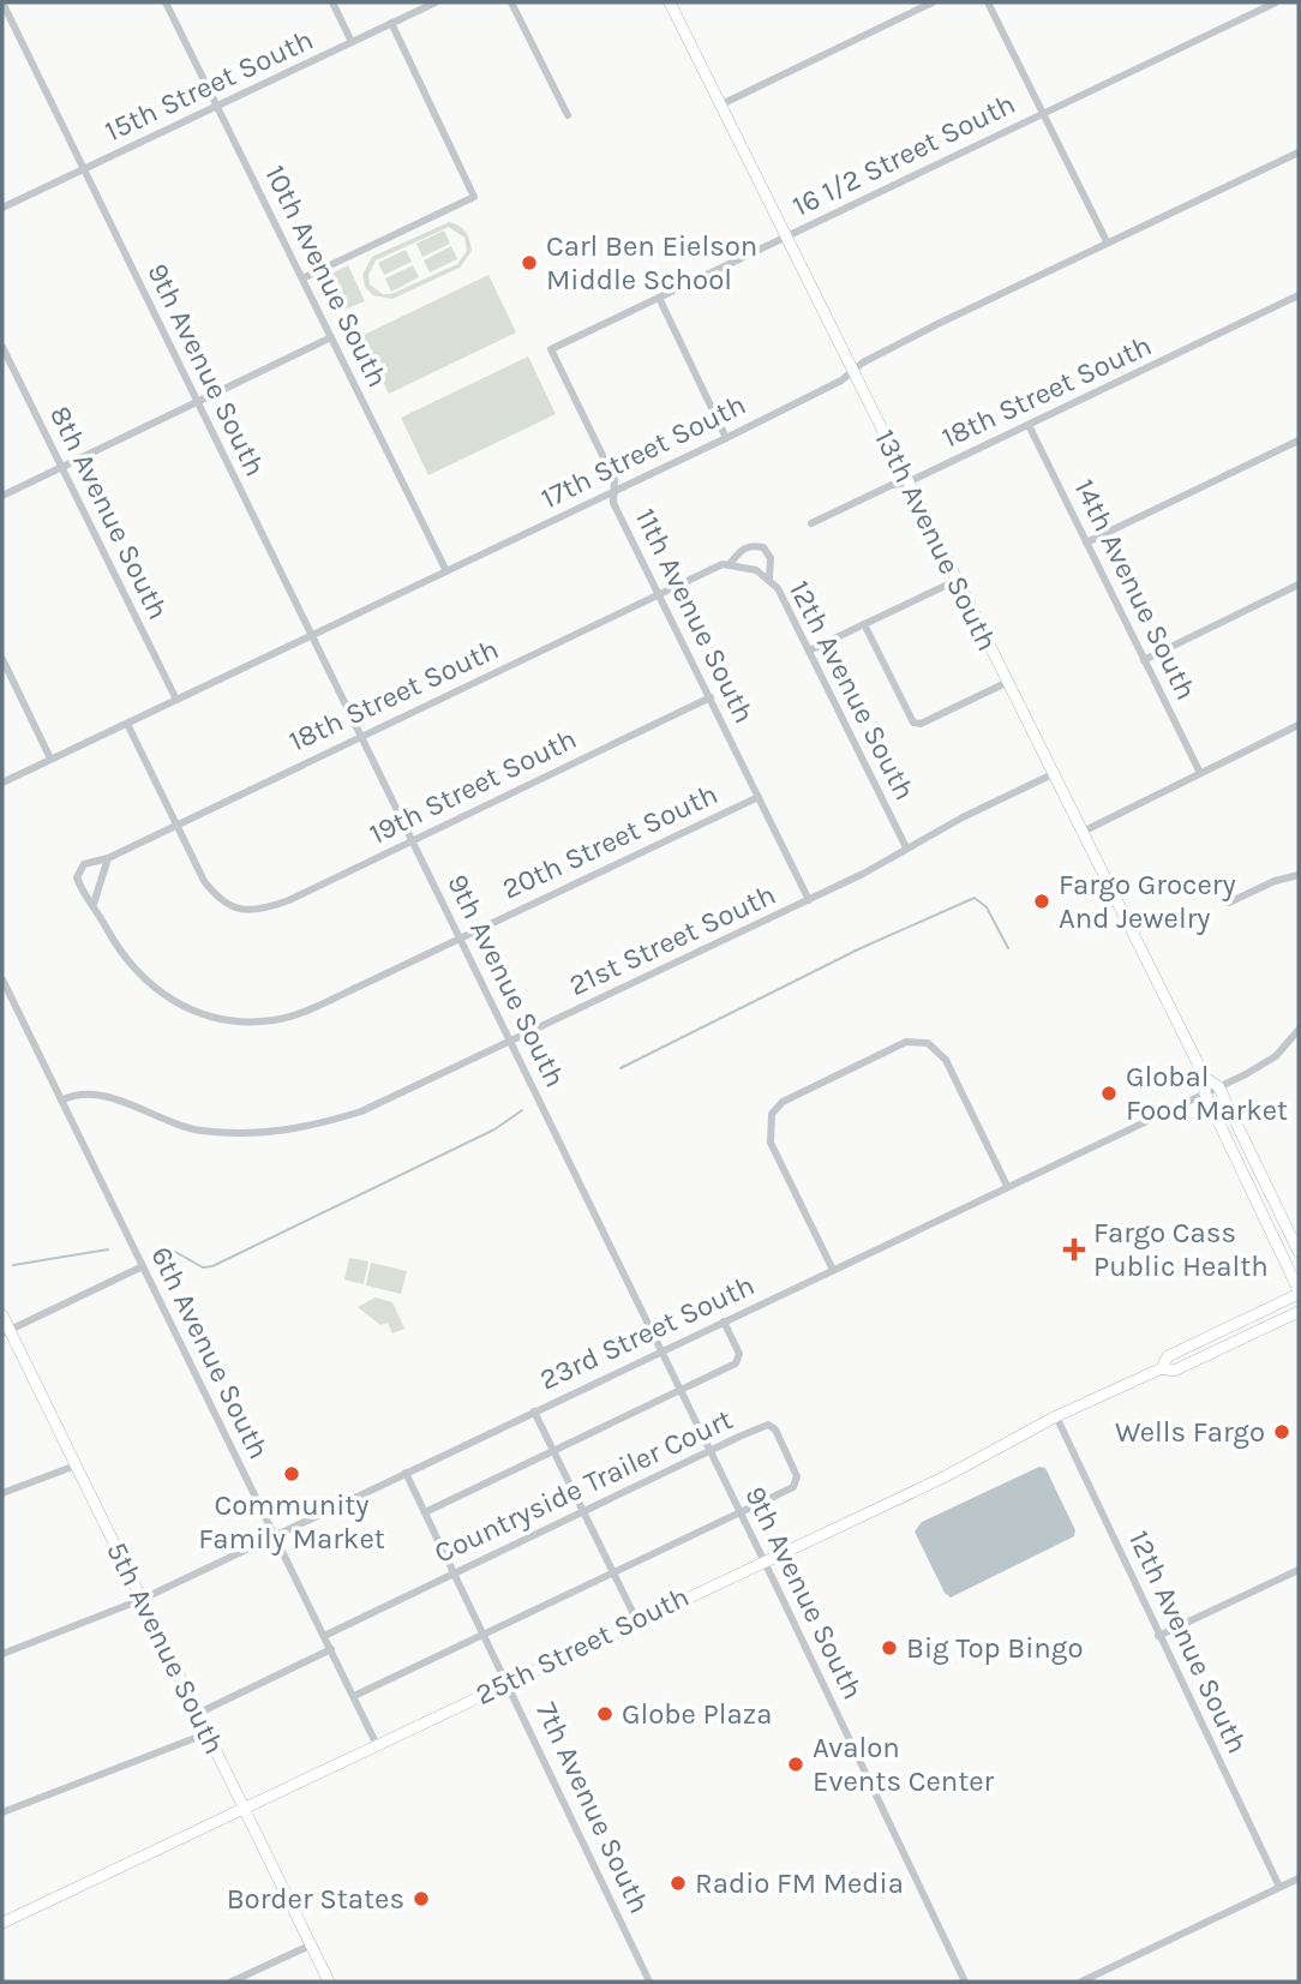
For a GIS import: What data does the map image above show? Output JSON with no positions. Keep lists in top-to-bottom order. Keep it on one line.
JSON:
{"streets":{"main road":["13th Avenue South","25th Street South","5th Avenue South"],"street":["15th Street South","16 1/2 Street South","10th Avenue South","9th Avenue South","18th Street South","17th Street South","8th Avenue South","14th Avenue South","11th Avenue South","12th Avenue South","19th Street South","20th Street South","21st Street South","23rd Street South","6th Avenue South","Countryside Trailer Court","7th Avenue South"]},"crossings":[["15th Street South","10th Avenue South"],["15th Street South","9th Avenue South"],["16 1/2 Street South","13th Avenue South"],["16 1/2 Street South","11th Avenue South"],["10th Avenue South","17th Street South"],["9th Avenue South","18th Street South"],["9th Avenue South","17th Street South"],["9th Avenue South","19th Street South"],["9th Avenue South","20th Street South"],["9th Avenue South","21st Street South"],["9th Avenue South","23rd Street South"],["9th Avenue South","Countryside Trailer Court"],["9th Avenue South","25th Street South"],["18th Street South","13th Avenue South"],["18th Street South","14th Avenue South"],["18th Street South","11th Avenue South"],["18th Street South","12th Avenue South"],["18th Street South","19th Street South"],["18th Street South","20th Street South"],["17th Street South","8th Avenue South"],["17th Street South","13th Avenue South"],["17th Street South","11th Avenue South"],["13th Avenue South","21st Street South"],["13th Avenue South","23rd Street South"],["13th Avenue South","25th Street South"],["11th Avenue South","19th Street South"],["11th Avenue South","20th Street South"],["11th Avenue South","21st Street South"],["12th Avenue South","21st Street South"],["12th Avenue South","25th Street South"],["21st Street South","6th Avenue South"],["23rd Street South","6th Avenue South"],["23rd Street South","5th Avenue South"],["23rd Street South","7th Avenue South"],["6th Avenue South","Countryside Trailer Court"],["6th Avenue South","25th Street South"],["Countryside Trailer Court","7th Avenue South"],["25th Street South","5th Avenue South"],["25th Street South","7th Avenue South"]],"places":{"other":["Carl Ben Eielson Middle School","Fargo Grocery And Jewelry","Global Food Market","Wells Fargo","Community Family Market","Big Top Bingo","Globe Plaza","Avalon Events Center","Radio FM Media","Border States"],"health":["Fargo Cass Public Health"]}}
